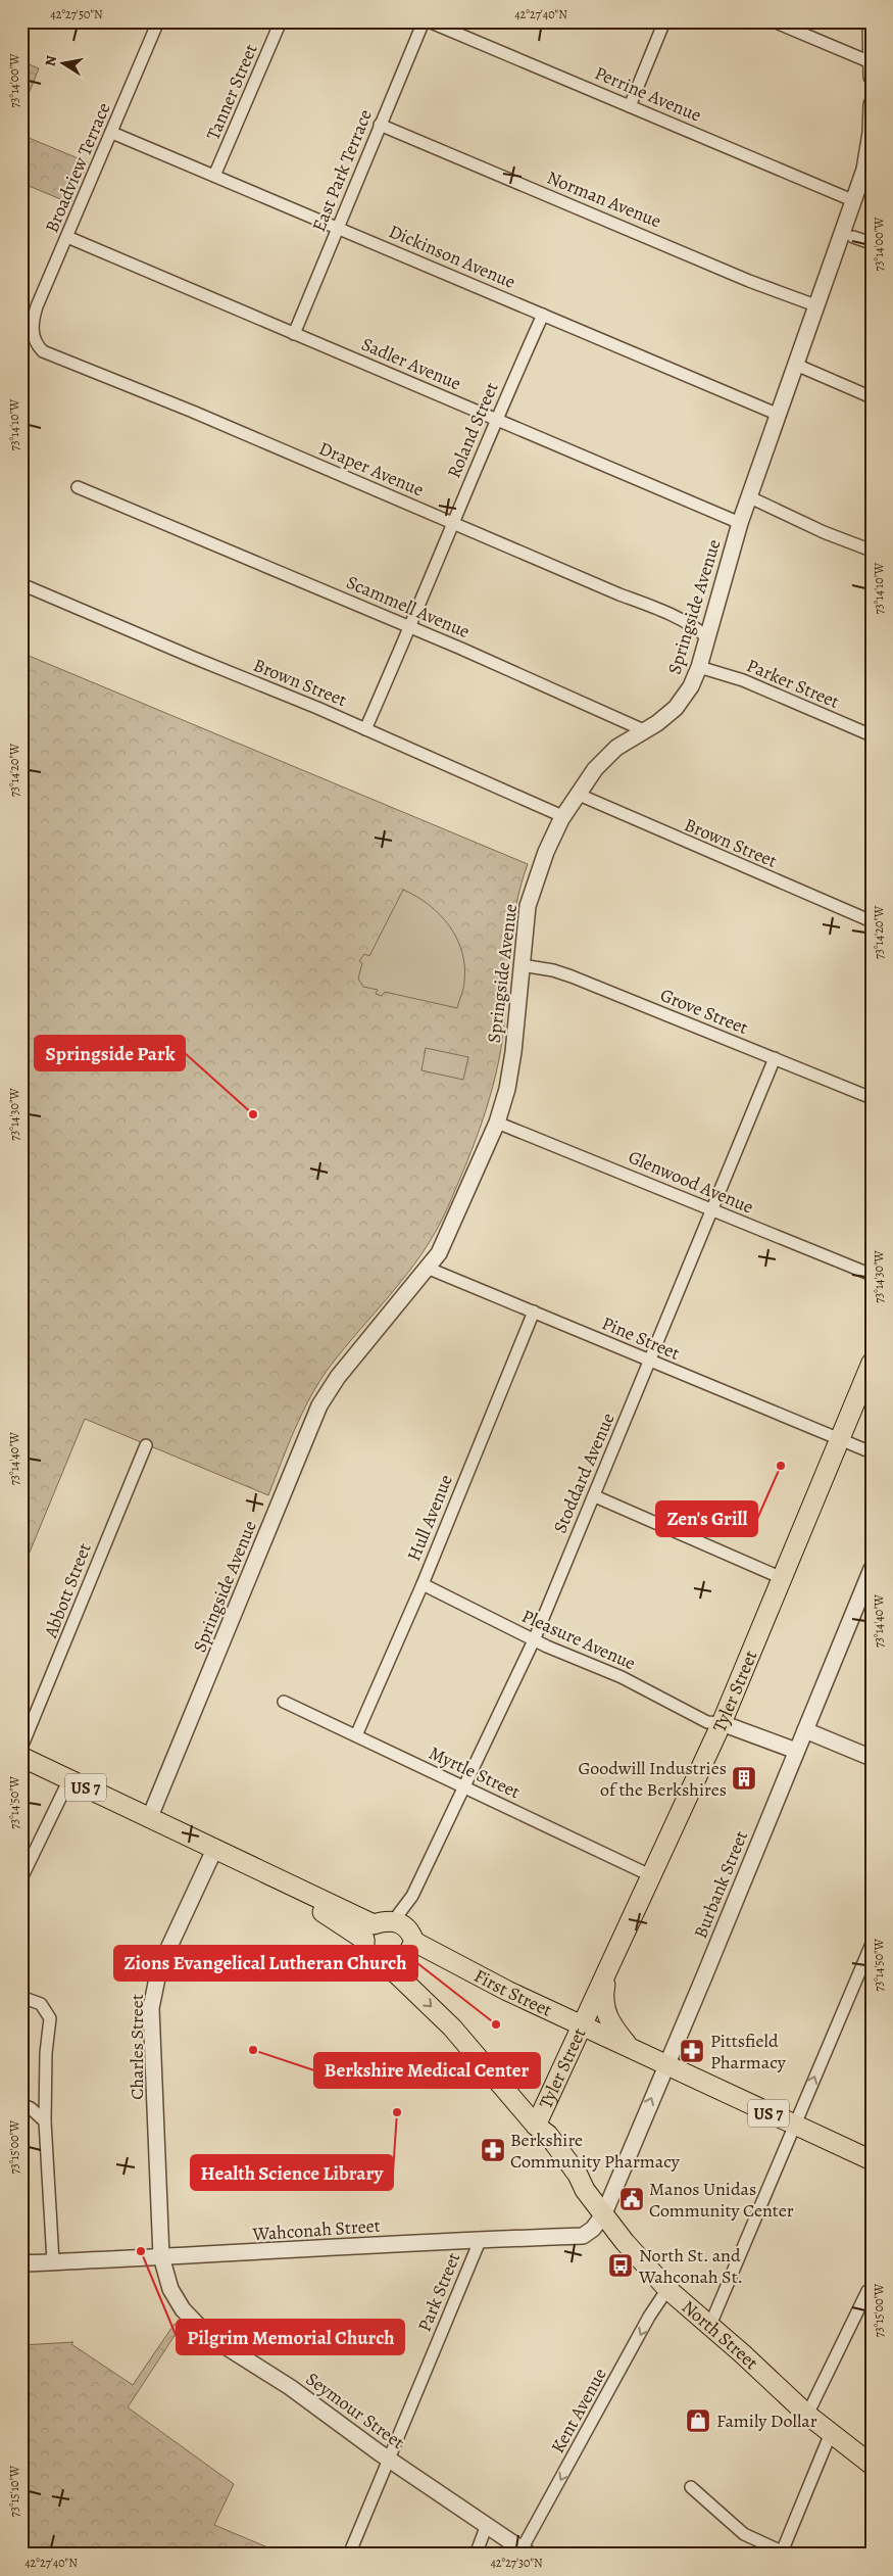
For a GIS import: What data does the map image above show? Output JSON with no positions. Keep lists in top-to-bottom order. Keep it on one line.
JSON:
{"streets":{"main road":["Tyler Street","US 7","First Street","North Street"],"street":["Tanner Street","Perrine Avenue","Broadview Terrace","East Park Terrace","Norman Avenue","Dickinson Avenue","Sadler Avenue","Roland Street","Draper Avenue","Scammell Avenue","Springside Avenue","Brown Street","Parker Street","Grove Street","Glenwood Avenue","Pine Street","Stoddard Avenue","Hull Avenue","Abbott Street","Pleasure Avenue","Myrtle Street","Burbank Street","Charles Street","Wahconah Street","Park Street","Seymour Street","Kent Avenue"]},"crossings":[["Tanner Street","Dickinson Avenue"],["Perrine Avenue","Springside Avenue"],["Broadview Terrace","Dickinson Avenue"],["Broadview Terrace","Sadler Avenue"],["Broadview Terrace","Draper Avenue"],["East Park Terrace","Norman Avenue"],["East Park Terrace","Dickinson Avenue"],["East Park Terrace","Sadler Avenue"],["Norman Avenue","Springside Avenue"],["Dickinson Avenue","Roland Street"],["Dickinson Avenue","Springside Avenue"],["Sadler Avenue","Roland Street"],["Sadler Avenue","Springside Avenue"],["Roland Street","Draper Avenue"],["Roland Street","Scammell Avenue"],["Roland Street","Brown Street"],["Draper Avenue","Springside Avenue"],["Scammell Avenue","Springside Avenue"],["Springside Avenue","Brown Street"],["Springside Avenue","Parker Street"],["Springside Avenue","Grove Street"],["Springside Avenue","Glenwood Avenue"],["Springside Avenue","Pine Street"],["Springside Avenue","US 7"],["Grove Street","Stoddard Avenue"],["Glenwood Avenue","Stoddard Avenue"],["Pine Street","Stoddard Avenue"],["Pine Street","Hull Avenue"],["Pine Street","Tyler Street"],["Stoddard Avenue","Pleasure Avenue"],["Stoddard Avenue","Myrtle Street"],["Stoddard Avenue","US 7"],["Stoddard Avenue","First Street"],["Stoddard Avenue","North Street"],["Hull Avenue","Pleasure Avenue"],["Hull Avenue","Myrtle Street"],["Pleasure Avenue","Tyler Street"],["Tyler Street","Myrtle Street"],["Tyler Street","First Street"],["Tyler Street","North Street"],["US 7","First Street"],["US 7","Charles Street"],["US 7","North Street"],["Burbank Street","First Street"],["Burbank Street","Wahconah Street"],["Burbank Street","North Street"],["First Street","North Street"],["Charles Street","Wahconah Street"],["Charles Street","Seymour Street"],["Wahconah Street","Park Street"],["Wahconah Street","North Street"],["Wahconah Street","Seymour Street"],["Park Street","Seymour Street"],["North Street","Kent Avenue"],["Seymour Street","Kent Avenue"]],"one_way":["Kent Avenue"],"places":{"other":["Springside Park","Zen's Grill","Zions Evangelical Lutheran Church","Berkshire Medical Center","Health Science Library","Pilgrim Memorial Church"],"building":["Goodwill Industries of the Berkshires"],"pharmacy":["Pittsfield Pharmacy","Berkshire Community Pharmacy"],"public building":["Manos Unidas Community Center"],"bus stop":["North St. and Wahconah St."],"shop":["Family Dollar"]},"north":"left","coordinates":["42°27'50\"N","42°27'40\"N","73°14'00\"W","73°14'10\"W","73°14'20\"W","73°14'30\"W","73°14'40\"W","73°14'50\"W","73°15'00\"W","73°15'10\"W","42°27'30\"N"]}
